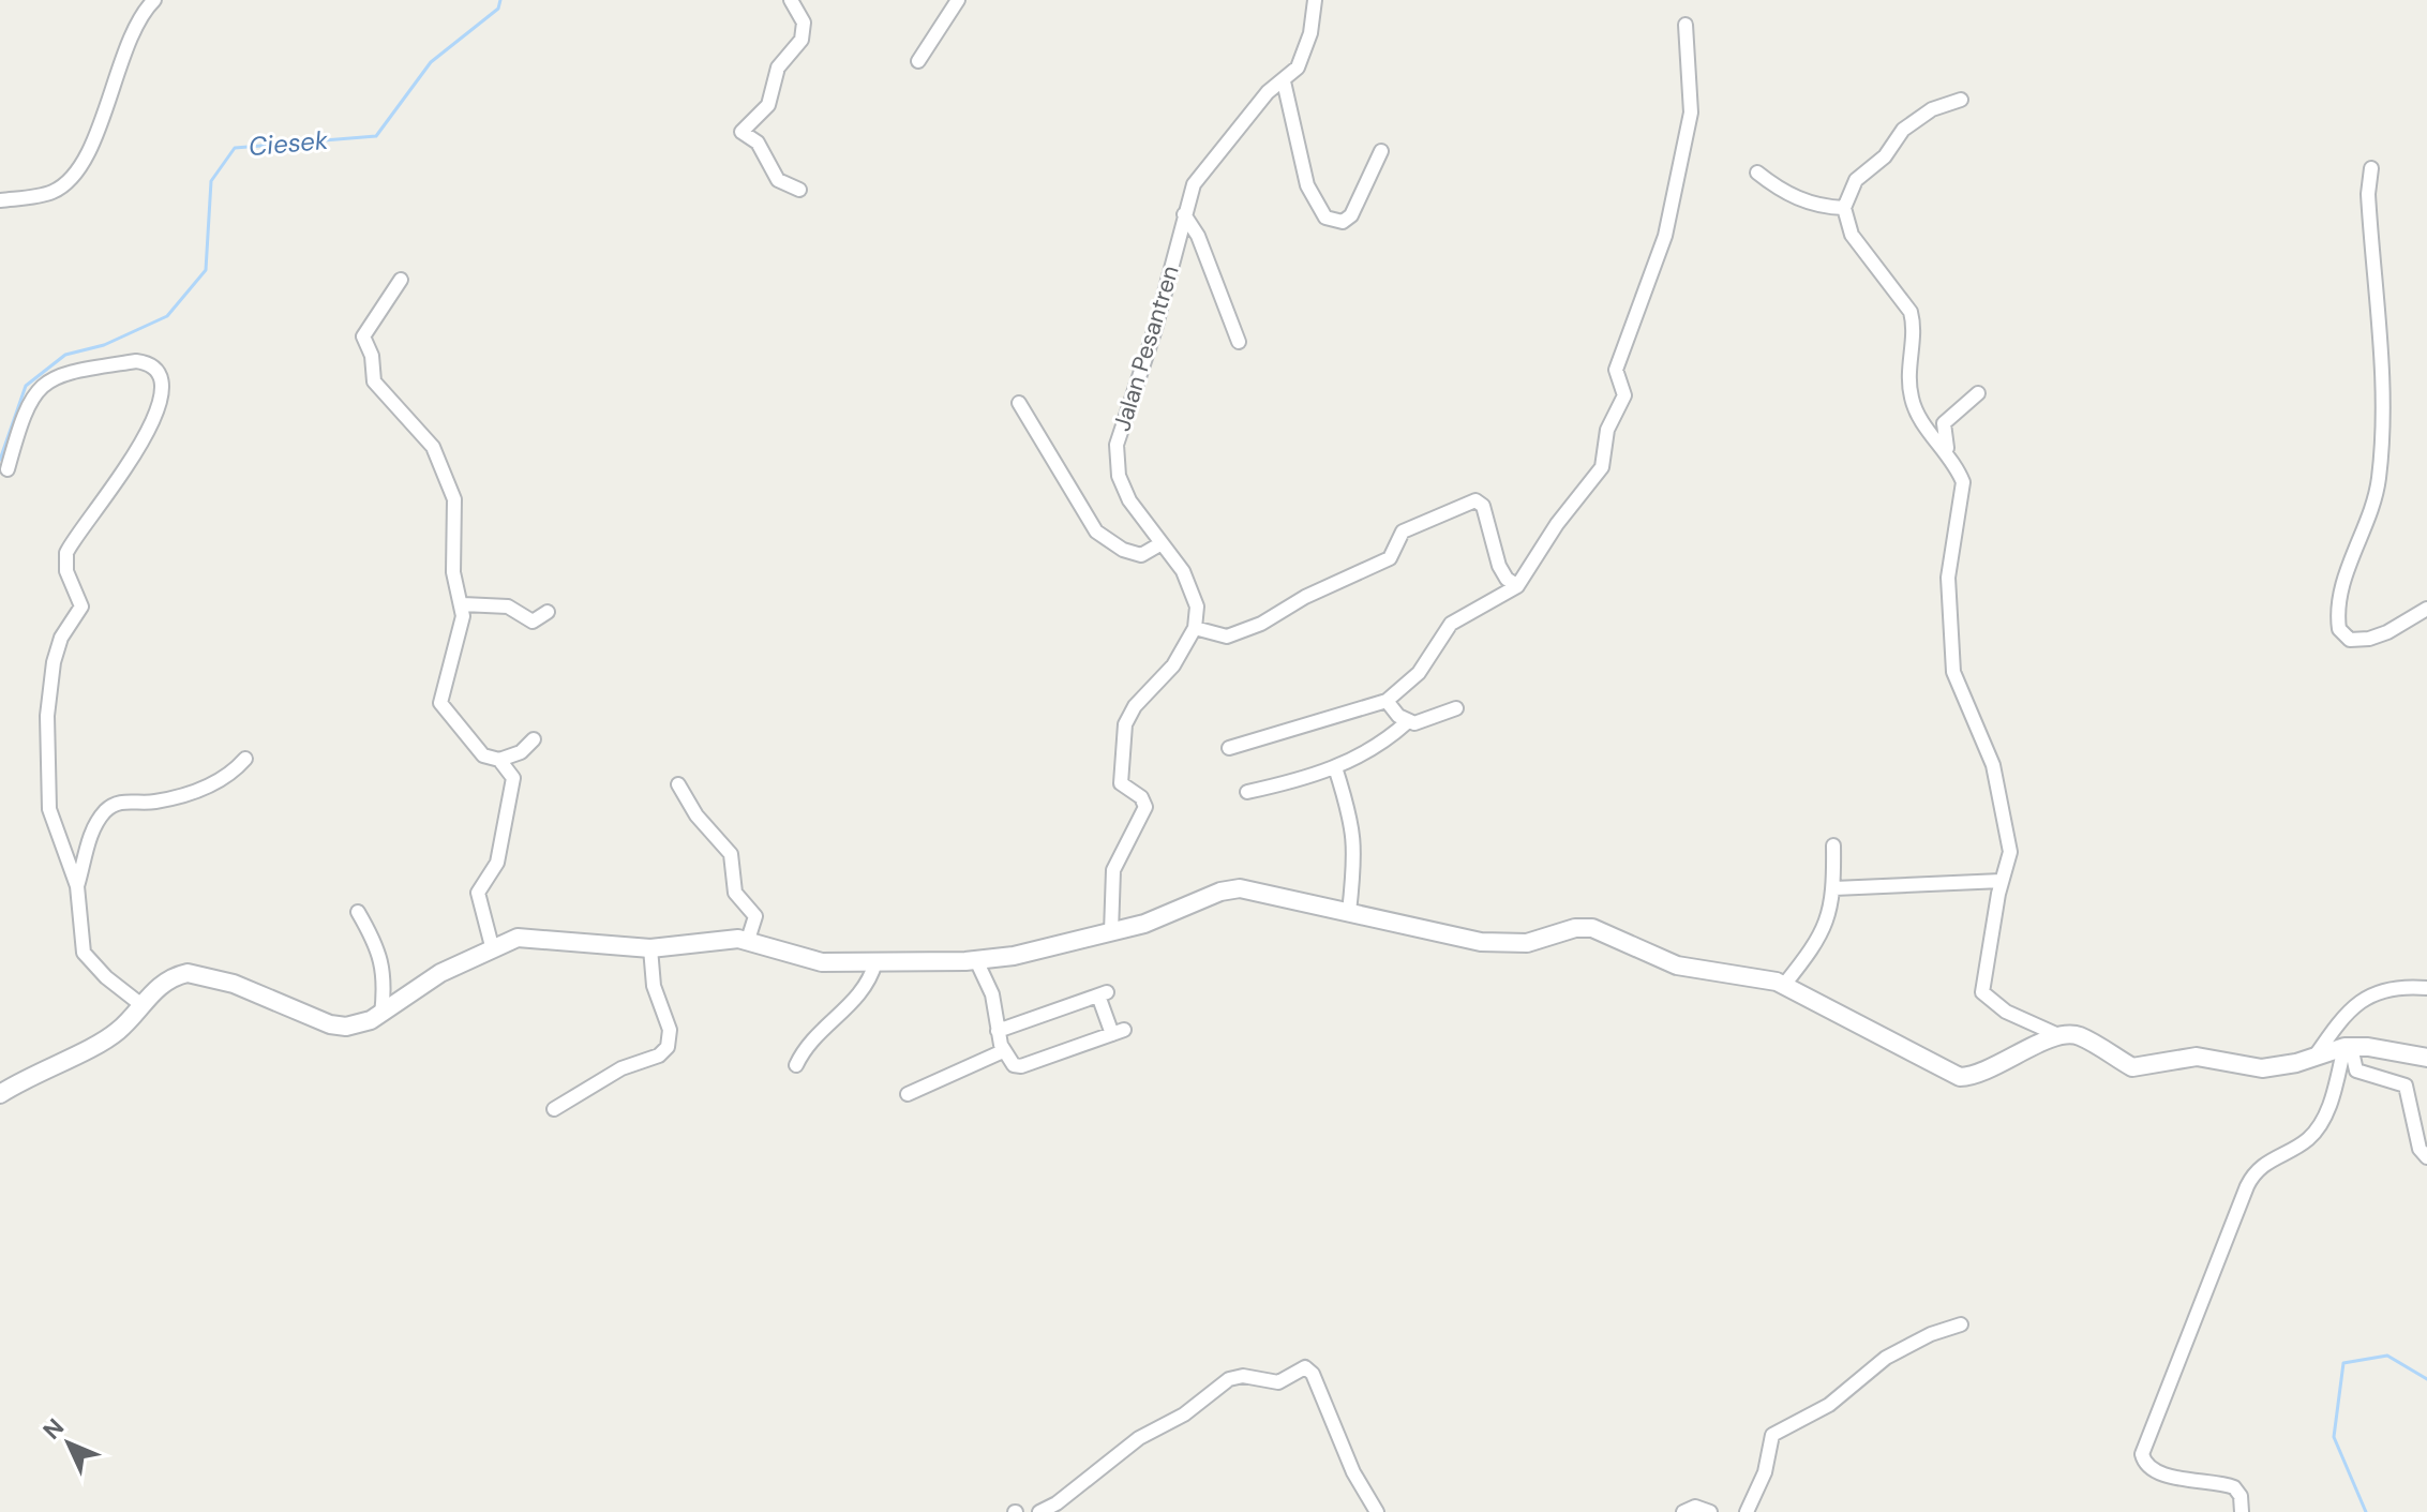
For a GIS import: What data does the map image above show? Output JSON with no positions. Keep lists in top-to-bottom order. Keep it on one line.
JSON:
{"streets":{"street":["Jalan Pesantren"]},"water":["Ciesek"],"north":"top left"}
